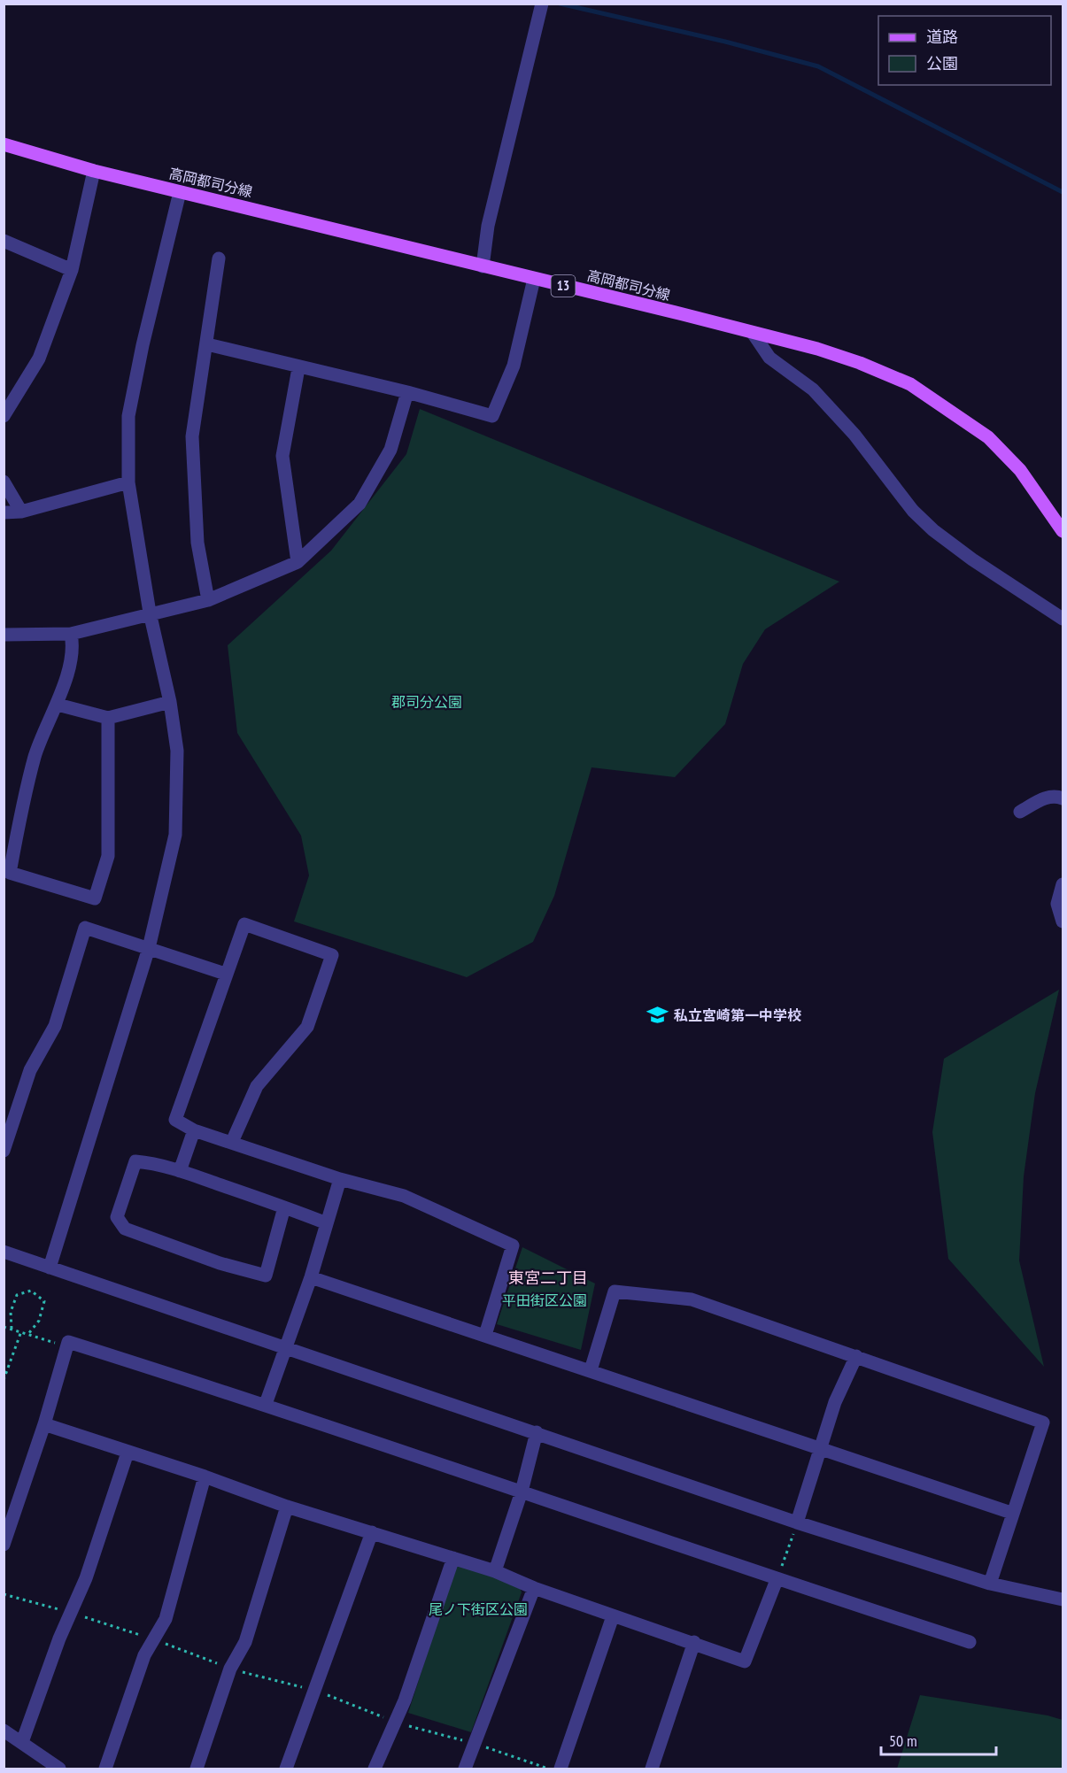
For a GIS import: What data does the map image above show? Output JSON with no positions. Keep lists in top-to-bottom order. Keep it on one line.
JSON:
{"streets":{"main road":["高岡都司分線","13"]},"districts":["東宮二丁目"],"parks":["郡司分公園","平田街区公園","尾ノ下街区公園"],"places":{"school or university":["私立宮崎第一中学校"]},"legend":["道路","公園"],"scale_bar":"50 m"}
